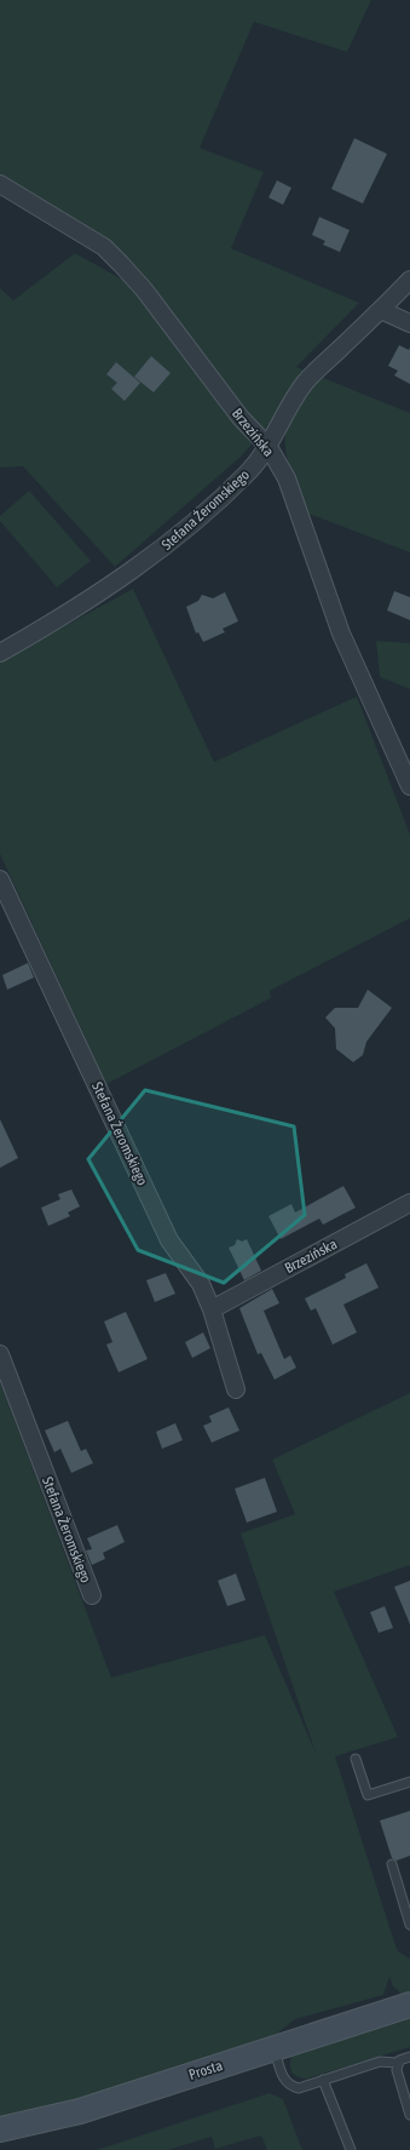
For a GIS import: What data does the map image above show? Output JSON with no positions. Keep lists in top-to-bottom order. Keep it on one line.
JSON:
{"streets":{"main road":["Prosta"],"street":["Brzezińska","Stefana Żeromskiego"]},"crossings":[["Brzezińska","Stefana Żeromskiego"]]}
